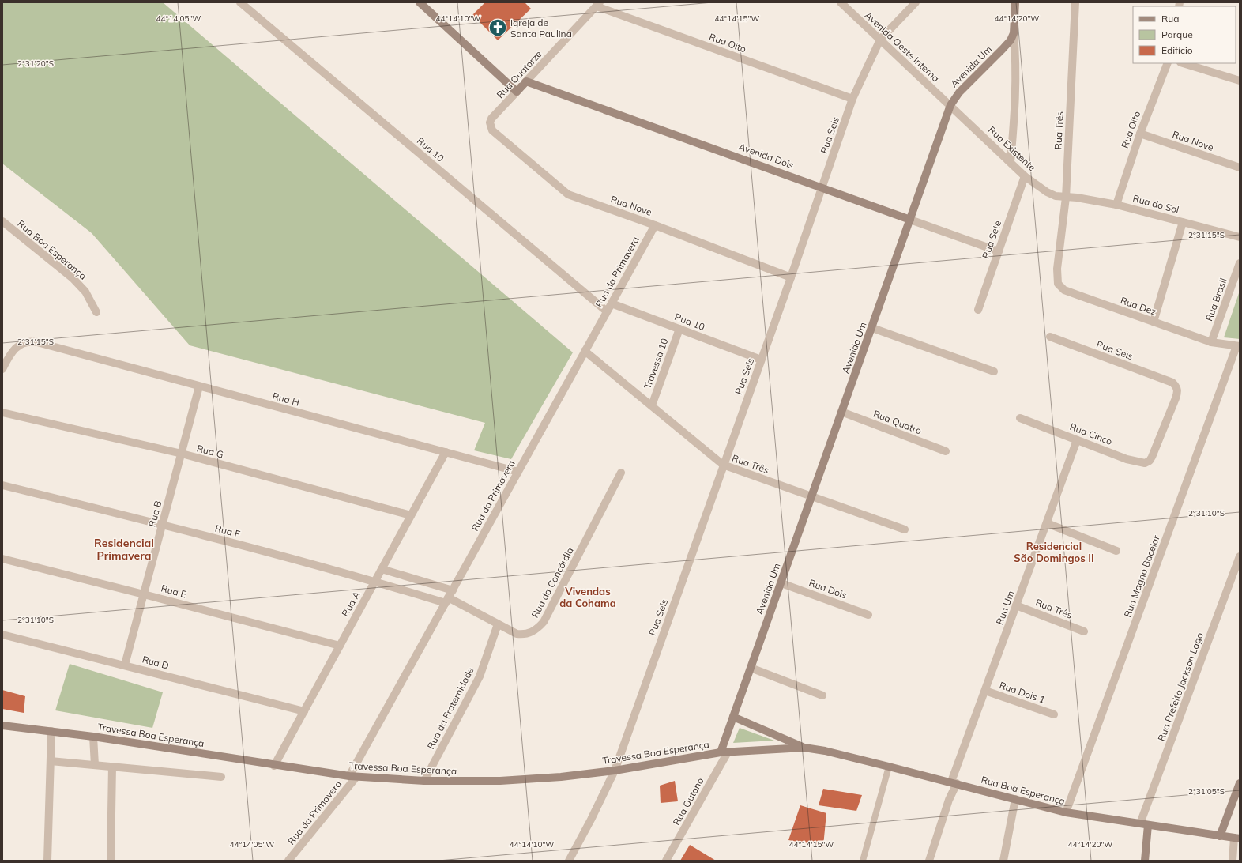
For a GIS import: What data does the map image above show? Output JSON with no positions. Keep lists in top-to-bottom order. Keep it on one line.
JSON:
{"streets":{"street":["Rua Oito","Avenida Oeste Interna","Avenida Um","Rua Quatorze","Rua Três","Rua Seis","Rua Nove","Rua Existente","Rua 10","Avenida Dois","Rua do Sol","Rua Sete","Rua Boa Esperança","Rua da Primavera","Rua Brasil","Rua Dez","Travessa 10","Rua H","Rua Quatro","Rua Cinco","Rua G","Rua B","Rua F","Rua Magno Bacelar","Rua da Concórdia","Rua Dois","Rua E","Rua A","Rua Um","Rua D","Rua Prefeito Jackson Lago","Rua Dois 1","Rua da Fraternidade","Travessa Boa Esperança","Rua Outono"]},"crossings":[["Rua Oito","Rua Quatorze"],["Rua Oito","Rua Seis"],["Rua Oito","Rua Nove"],["Rua Oito","Rua do Sol"],["Avenida Oeste Interna","Avenida Um"],["Avenida Oeste Interna","Rua Seis"],["Avenida Oeste Interna","Rua Existente"],["Avenida Um","Rua Três"],["Avenida Um","Rua Existente"],["Avenida Um","Avenida Dois"],["Avenida Um","Rua Quatro"],["Avenida Um","Rua Dois"],["Avenida Um","Travessa Boa Esperança"],["Avenida Um","Rua Outono"],["Rua Quatorze","Rua Nove"],["Rua Quatorze","Avenida Dois"],["Rua Três","Rua Seis"],["Rua Três","Rua Existente"],["Rua Três","Rua do Sol"],["Rua Três","Rua da Primavera"],["Rua Três","Rua Dez"],["Rua Três","Travessa 10"],["Rua Três","Rua Um"],["Rua Seis","Rua Nove"],["Rua Seis","Rua 10"],["Rua Seis","Avenida Dois"],["Rua Seis","Rua Cinco"],["Rua Seis","Travessa Boa Esperança"],["Rua Nove","Rua da Primavera"],["Rua Existente","Rua do Sol"],["Rua Existente","Rua Sete"],["Rua 10","Rua da Primavera"],["Rua 10","Travessa 10"],["Avenida Dois","Rua Sete"],["Rua Boa Esperança","Rua Magno Bacelar"],["Rua Boa Esperança","Rua Um"],["Rua Boa Esperança","Rua Prefeito Jackson Lago"],["Rua Boa Esperança","Travessa Boa Esperança"],["Rua da Primavera","Rua H"],["Rua da Primavera","Rua F"],["Rua da Primavera","Rua da Concórdia"],["Rua da Primavera","Travessa Boa Esperança"],["Rua Brasil","Rua Dez"],["Rua Dez","Rua Magno Bacelar"],["Rua H","Rua B"],["Rua H","Rua A"],["Rua Cinco","Rua Um"],["Rua G","Rua B"],["Rua G","Rua A"],["Rua B","Rua F"],["Rua B","Rua E"],["Rua B","Rua D"],["Rua F","Rua da Concórdia"],["Rua F","Rua A"],["Rua da Concórdia","Rua da Fraternidade"],["Rua E","Rua A"],["Rua A","Rua D"],["Rua A","Travessa Boa Esperança"],["Rua Um","Rua Dois 1"],["Rua da Fraternidade","Travessa Boa Esperança"],["Travessa Boa Esperança","Rua Outono"]],"districts":["Residencial Primavera","Residencial São Domingos II","Vivendas da Cohama"],"places":{"church":["Igreja de Santa Paulina"]},"legend":["Rua","Parque","Edifício"],"coordinates":["44°14'05\"W","44°14'10\"W","44°14'15\"W","44°14'20\"W","2°31'20\"S","2°31'15\"S","2°31'10\"S","2°31'05\"S"]}
